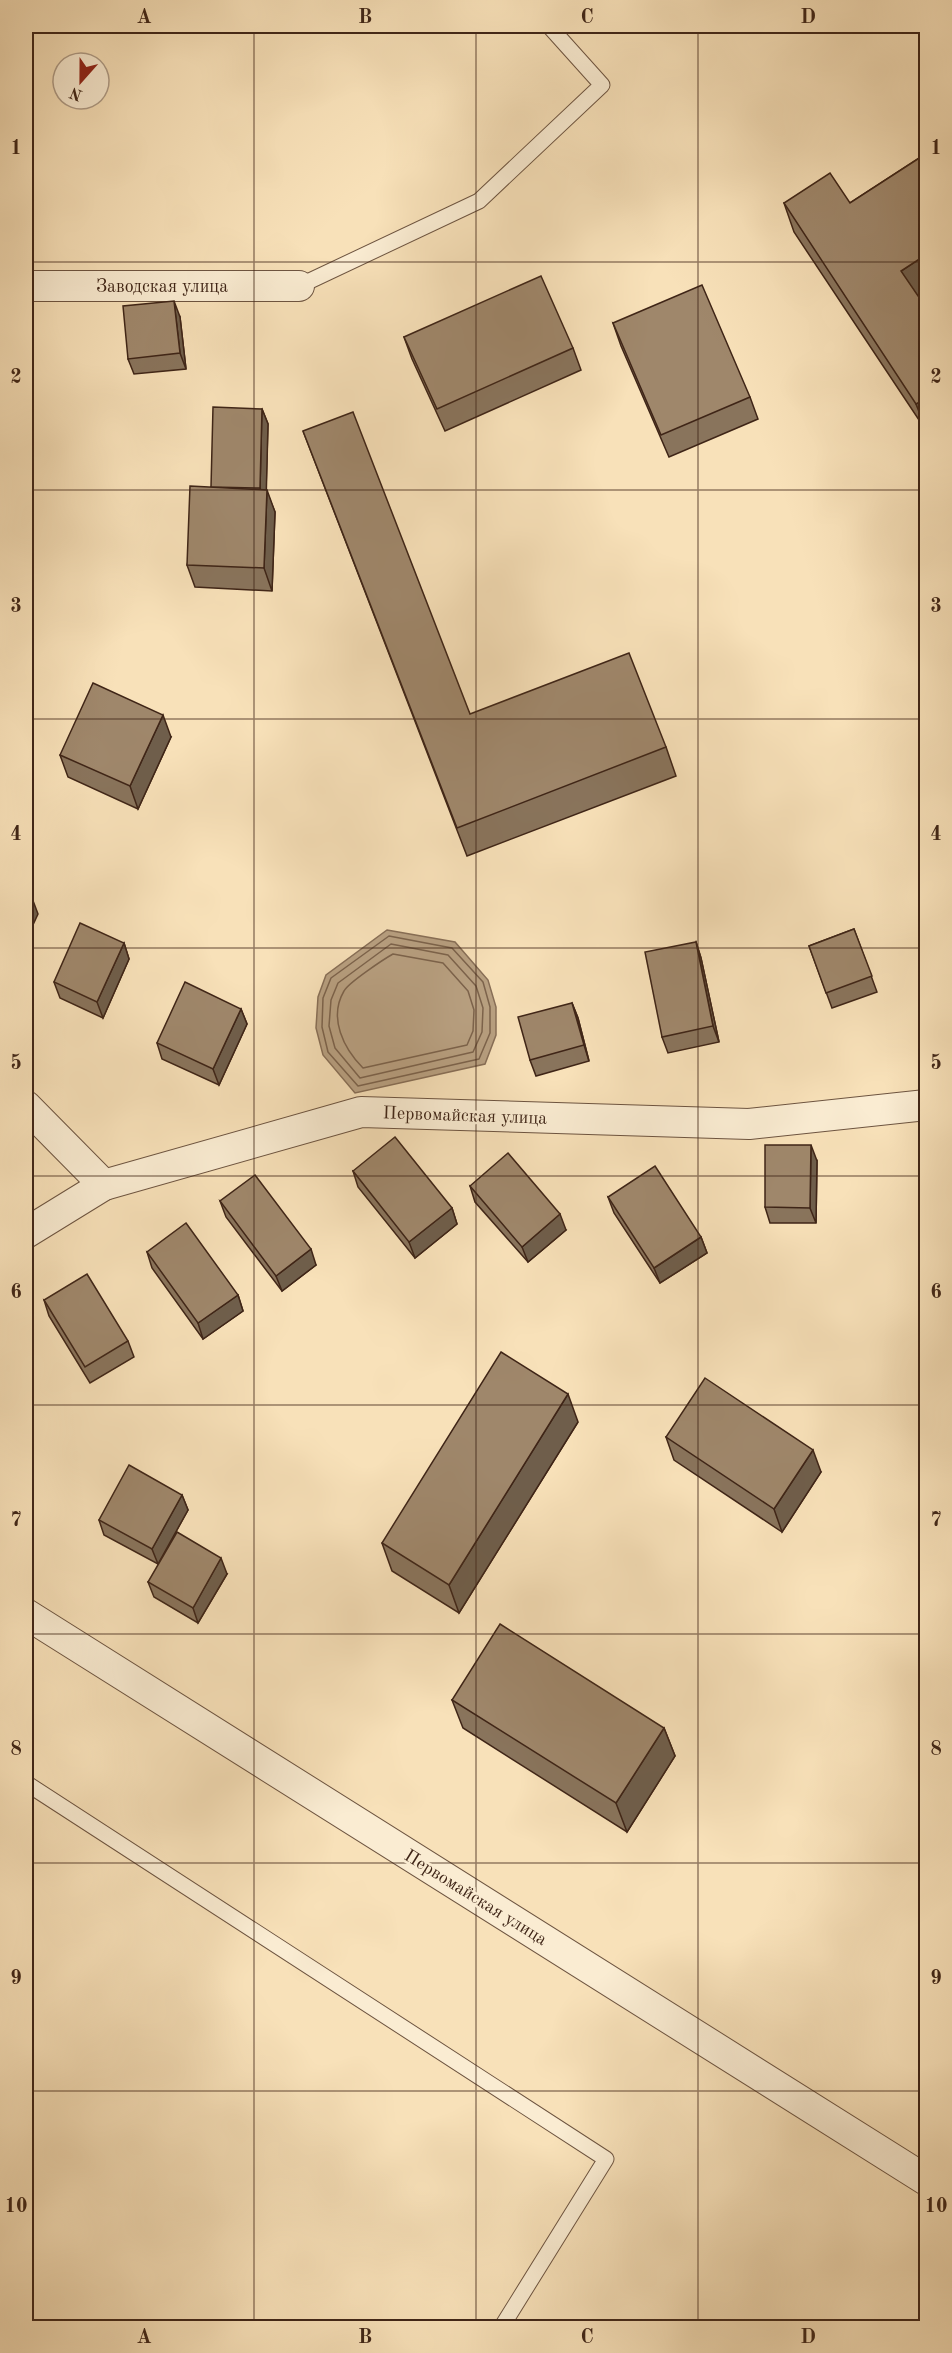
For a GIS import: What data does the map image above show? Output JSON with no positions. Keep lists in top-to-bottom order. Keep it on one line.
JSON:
{"streets":{"street":["Заводская улица","Первомайская улица"]},"north":"bottom","grid":{"columns":["A","B","C","D"],"rows":["1","2","3","4","5","6","7","8","9","10"]}}
